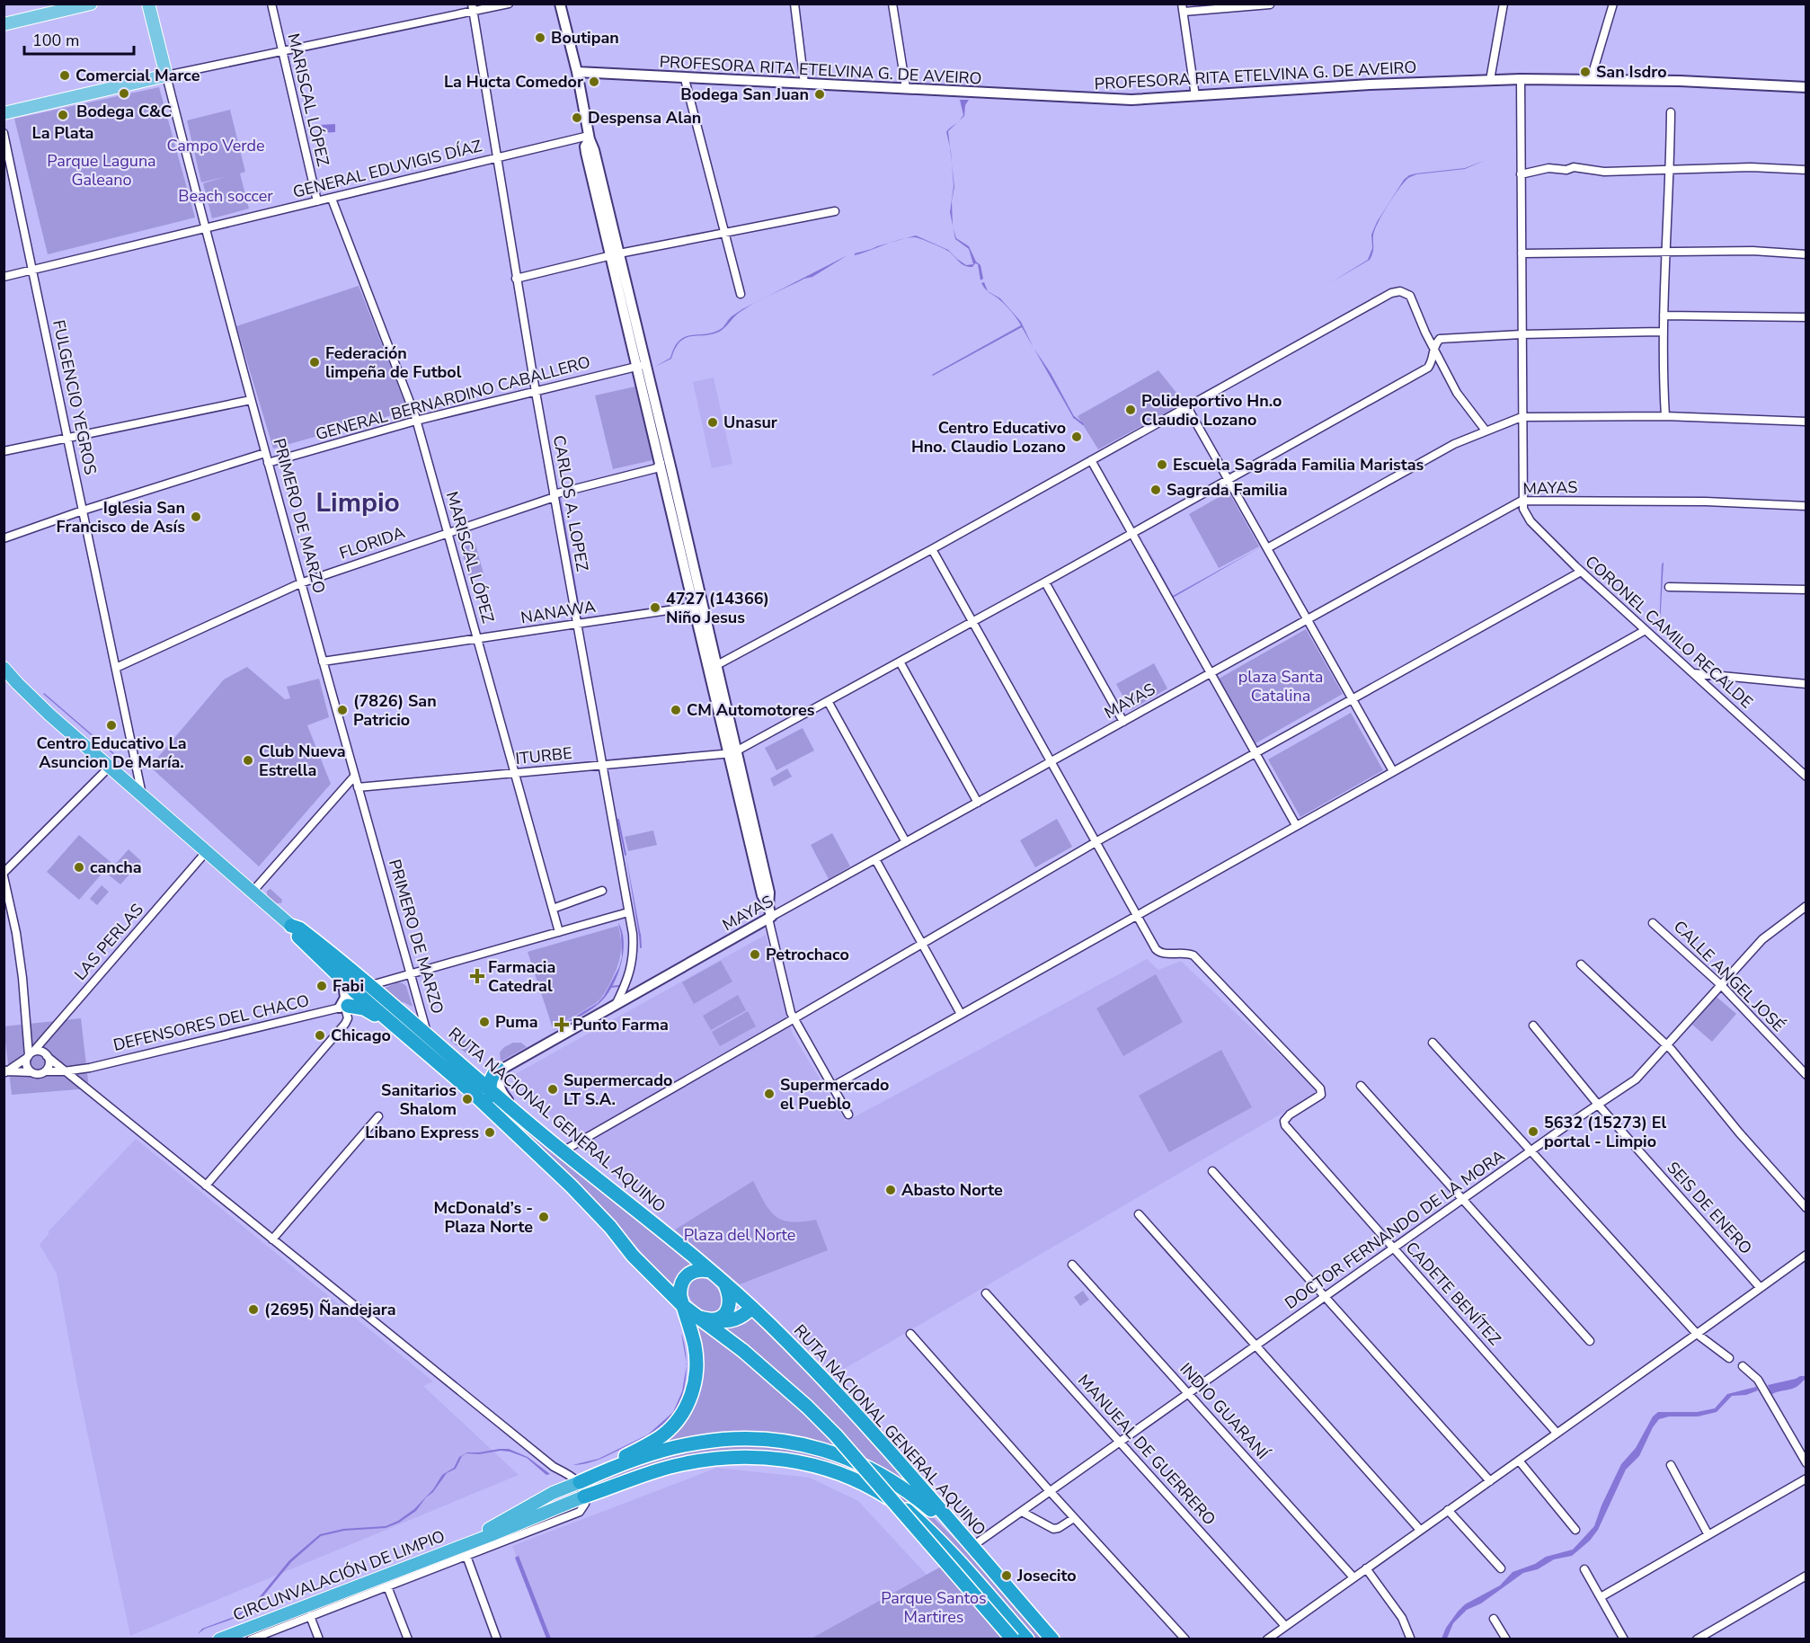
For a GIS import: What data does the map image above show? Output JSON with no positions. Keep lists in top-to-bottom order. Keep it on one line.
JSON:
{"streets":{"highway":["RUTA NACIONAL GENERAL AQUINO","CIRCUNVALACIÓN DE LIMPIO"],"main road":["PRIMERO DE MARZO"],"street":["PROFESORA RITA ETELVINA G. DE AVEIRO","MARISCAL LÓPEZ","GENERAL EDUVIGIS DÍAZ","FULGENCIO YEGROS","GENERAL BERNARDINO CABALLERO","MAYAS","CARLOS A. LOPEZ","FLORIDA","NANAWA","CORONEL CAMILO RECALDE","ITURBE","LAS PERLAS","CALLE ANGEL JOSÉ","DEFENSORES DEL CHACO","SEIS DE ENERO","DOCTOR FERNANDO DE LA MORA","CADETE BENÍTEZ","INDIO GUARANÍ","MANUEAL DE GUERRERO"]},"crossings":[["MARISCAL LÓPEZ","GENERAL EDUVIGIS DÍAZ"],["MARISCAL LÓPEZ","GENERAL BERNARDINO CABALLERO"],["MARISCAL LÓPEZ","FLORIDA"],["MARISCAL LÓPEZ","NANAWA"],["MARISCAL LÓPEZ","ITURBE"],["GENERAL EDUVIGIS DÍAZ","FULGENCIO YEGROS"],["GENERAL EDUVIGIS DÍAZ","CARLOS A. LOPEZ"],["GENERAL EDUVIGIS DÍAZ","PRIMERO DE MARZO"],["FULGENCIO YEGROS","FLORIDA"],["FULGENCIO YEGROS","RUTA NACIONAL GENERAL AQUINO"],["GENERAL BERNARDINO CABALLERO","CARLOS A. LOPEZ"],["GENERAL BERNARDINO CABALLERO","PRIMERO DE MARZO"],["MAYAS","CARLOS A. LOPEZ"],["MAYAS","CORONEL CAMILO RECALDE"],["CARLOS A. LOPEZ","FLORIDA"],["CARLOS A. LOPEZ","NANAWA"],["CARLOS A. LOPEZ","ITURBE"],["PRIMERO DE MARZO","FLORIDA"],["PRIMERO DE MARZO","NANAWA"],["PRIMERO DE MARZO","ITURBE"],["PRIMERO DE MARZO","RUTA NACIONAL GENERAL AQUINO"],["LAS PERLAS","DEFENSORES DEL CHACO"],["LAS PERLAS","RUTA NACIONAL GENERAL AQUINO"],["CALLE ANGEL JOSÉ","DOCTOR FERNANDO DE LA MORA"],["DEFENSORES DEL CHACO","RUTA NACIONAL GENERAL AQUINO"],["RUTA NACIONAL GENERAL AQUINO","DOCTOR FERNANDO DE LA MORA"],["SEIS DE ENERO","DOCTOR FERNANDO DE LA MORA"],["DOCTOR FERNANDO DE LA MORA","CADETE BENÍTEZ"],["DOCTOR FERNANDO DE LA MORA","INDIO GUARANÍ"],["DOCTOR FERNANDO DE LA MORA","MANUEAL DE GUERRERO"]],"districts":["Limpio"],"parks":["Campo Verde","Parque Laguna Galeano","Beach soccer","plaza Santa Catalina","Plaza del Norte","Parque Santos Martires"],"places":{"other":["Boutipan","San Isdro","Comercial Marce","La Hucta Comedor","Bodega C&C","Bodega San Juan","La Plata","Despensa Alan","Federación limpeña de Futbol","Polideportivo Hn.o Claudio Lozano","Unasur","Centro Educativo Hno. Claudio Lozano","Escuela Sagrada Familia Maristas","Sagrada Familia","Iglesia San Francisco de Asís","4727 (14366) Niño Jesus","(7826) San Patricio","CM Automotores","Centro Educativo La Asuncion De María.","Club Nueva Estrella","cancha","Petrochaco","Fabi","Puma","Chicago","Supermercado LT S.A.","Supermercado el Pueblo","Sanitarios Shalom","5632 (15273) El portal - Limpio","Libano Express","Abasto Norte","McDonald’s - Plaza Norte","(2695) Ñandejara","Josecito"],"health":["Farmacia Catedral","Punto Farma"]},"scale_bar":"100 m"}
